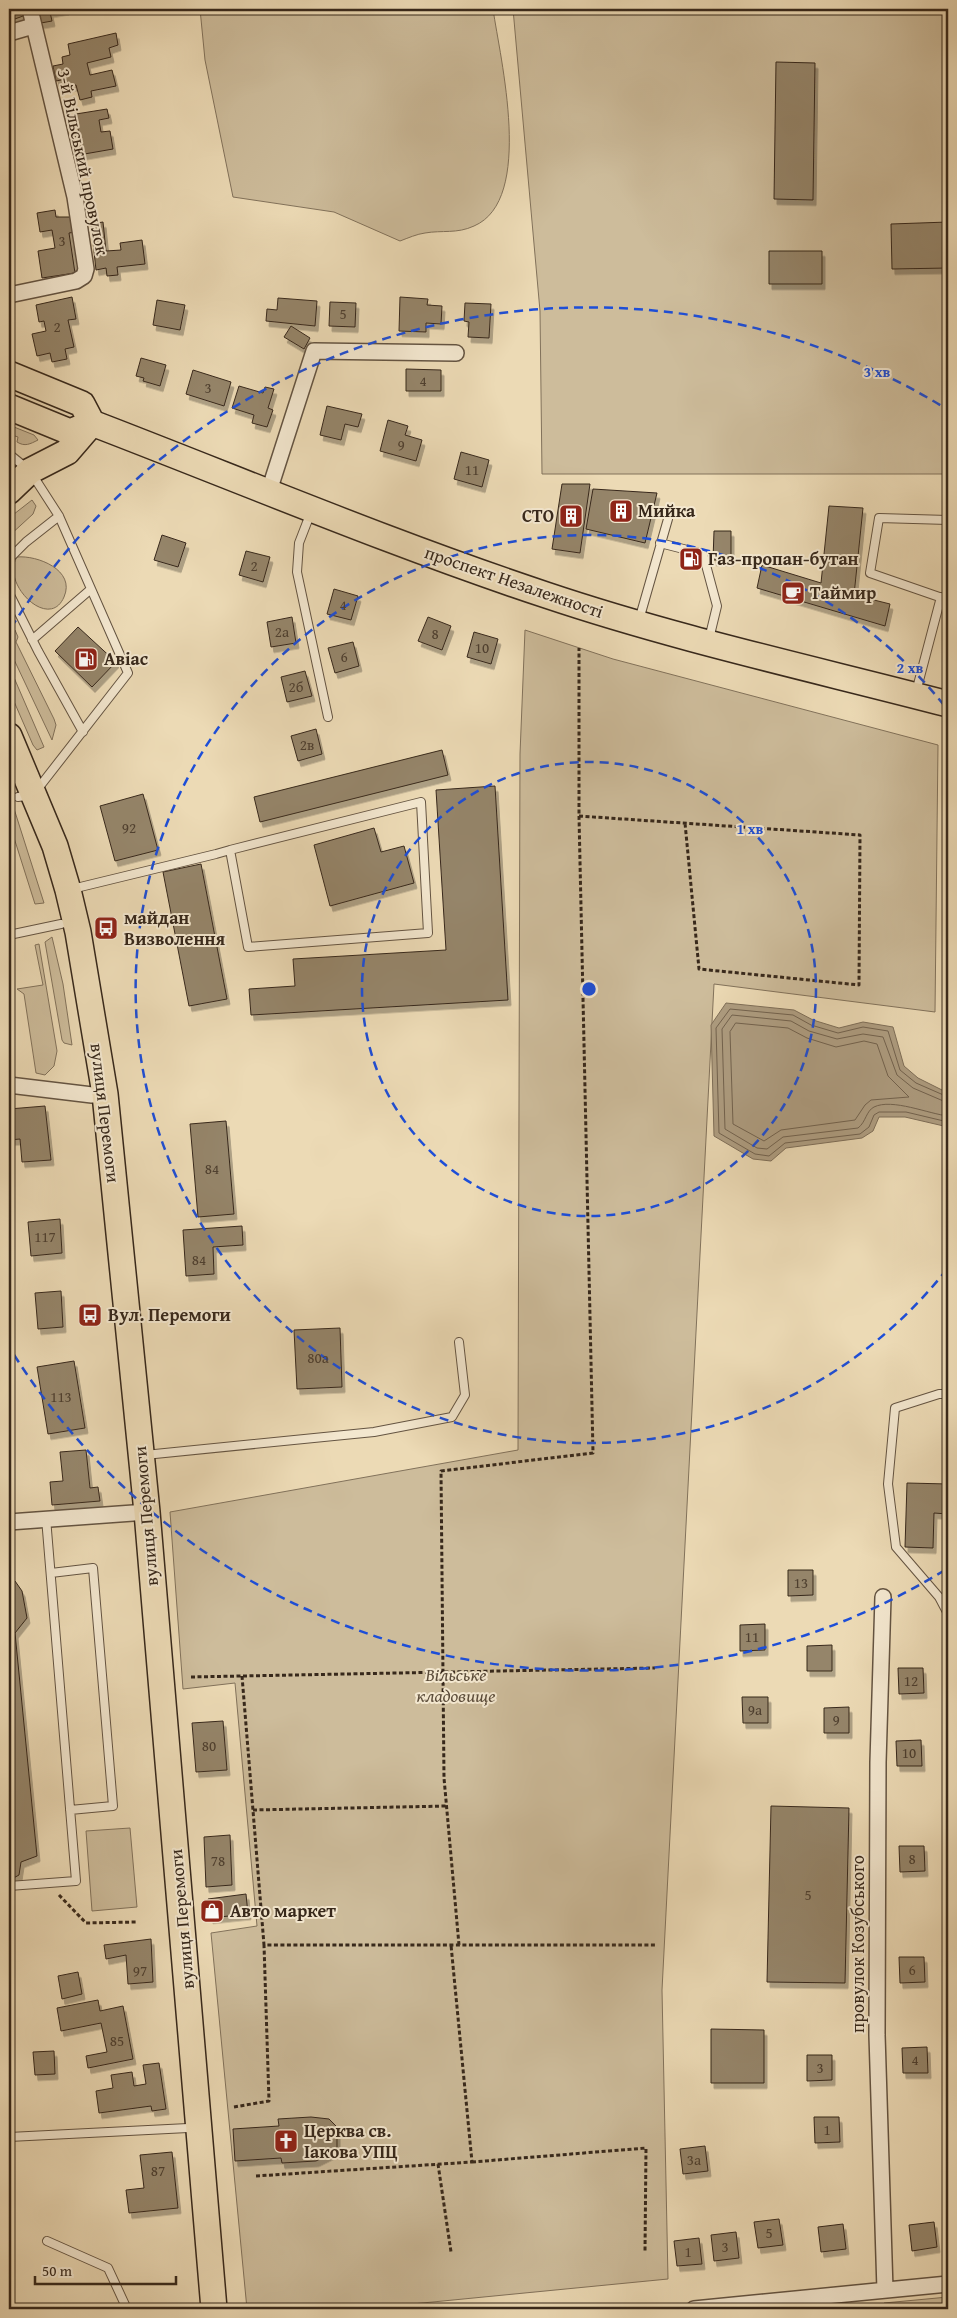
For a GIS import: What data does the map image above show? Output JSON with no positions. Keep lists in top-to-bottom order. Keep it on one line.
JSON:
{"streets":{"main road":["проспект Незалежності","вулиця Перемоги"],"street":["3-й Вільський провулок","провулок Козубського"]},"parks":["Вільське кладовище"],"places":{"building":["Мийка","СТО"],"fuel station":["Газ-пропан-бутан","Авіас"],"cafe":["Таймир"],"bus stop":["майдан Визволення","Вул. Перемоги"],"shop":["Авто маркет"],"church":["Церква св. Іакова УПЦ"]},"house_numbers":["3","5","2","4","3","9","11","2","4","2а","8","10","6","2б","2в","92","84","117","84","80а","113","13","11","12","9а","9","80","10","8","78","5","6","97","85","4","3","1","3а","87","5","3","1"],"scale_bar":"50 m","rings":["3 хв","2 хв","1 хв"]}
